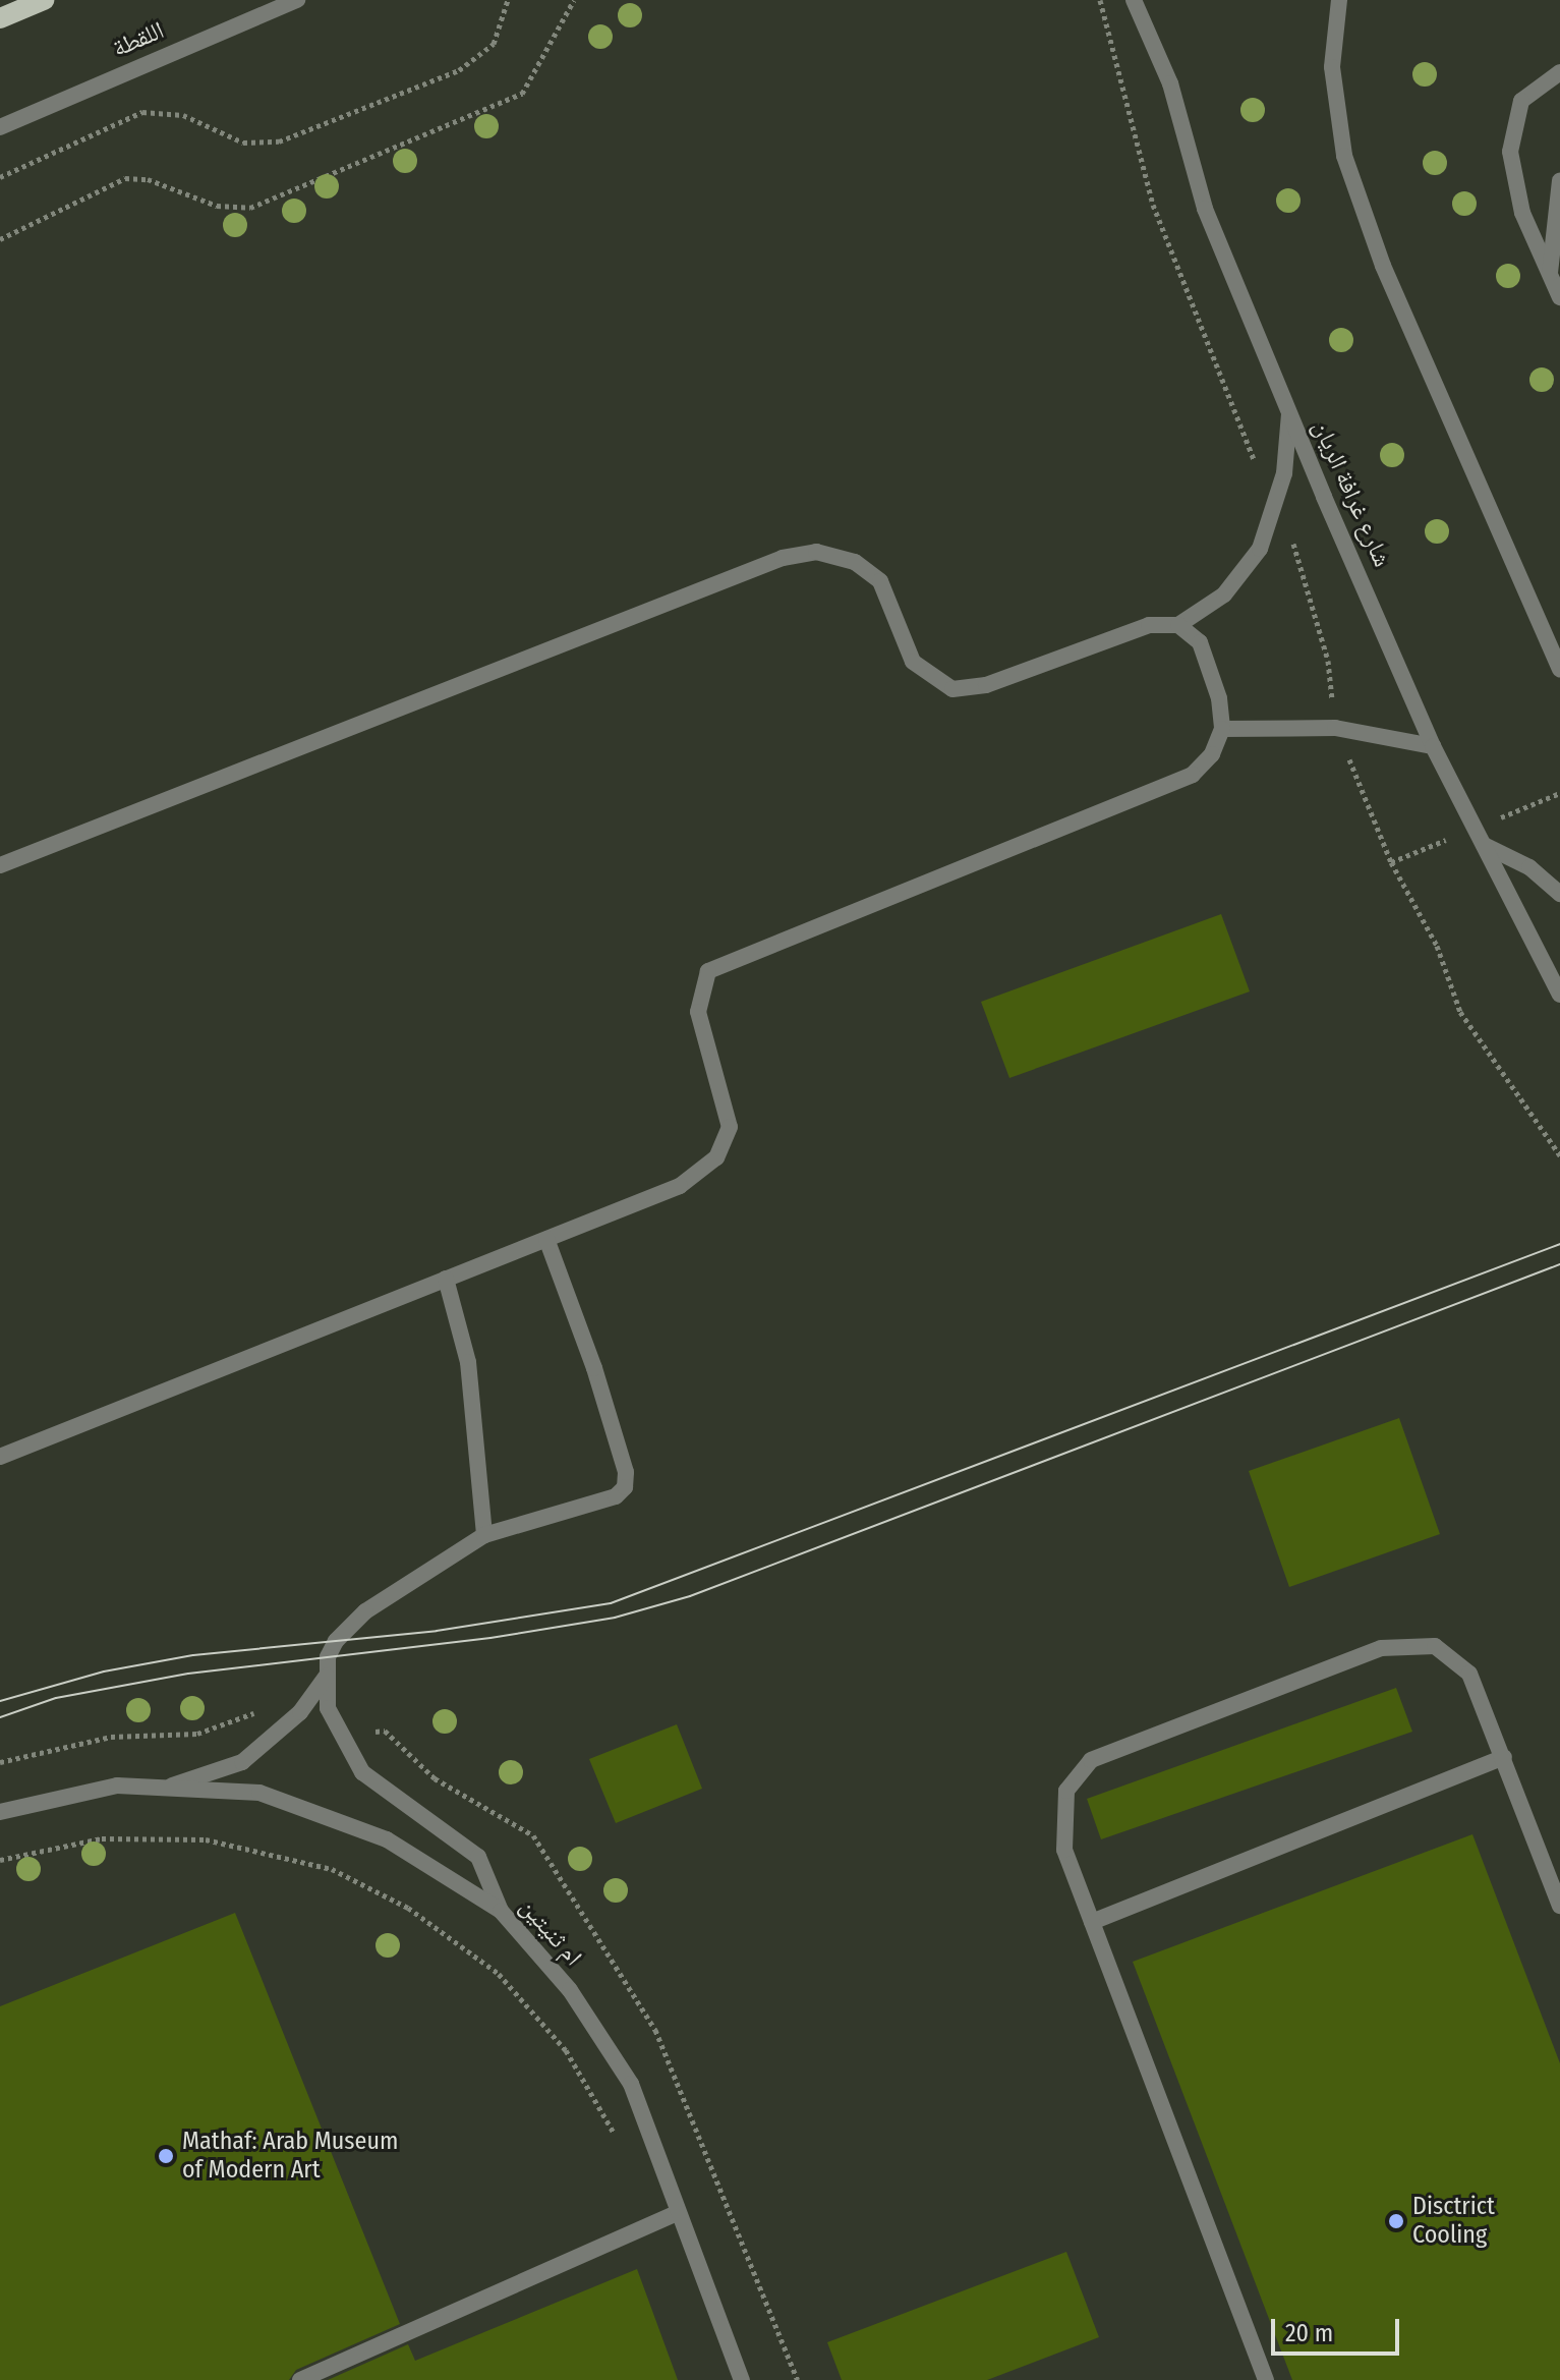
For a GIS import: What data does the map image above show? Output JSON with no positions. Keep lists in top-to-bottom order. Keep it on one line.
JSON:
{"streets":{"street":["اللقطة","شارع غرافة الريان","ام ثنيتين"]},"places":["Mathaf: Arab Museum of Modern Art","Disctrict Cooling"],"scale_bar":"20 m"}
